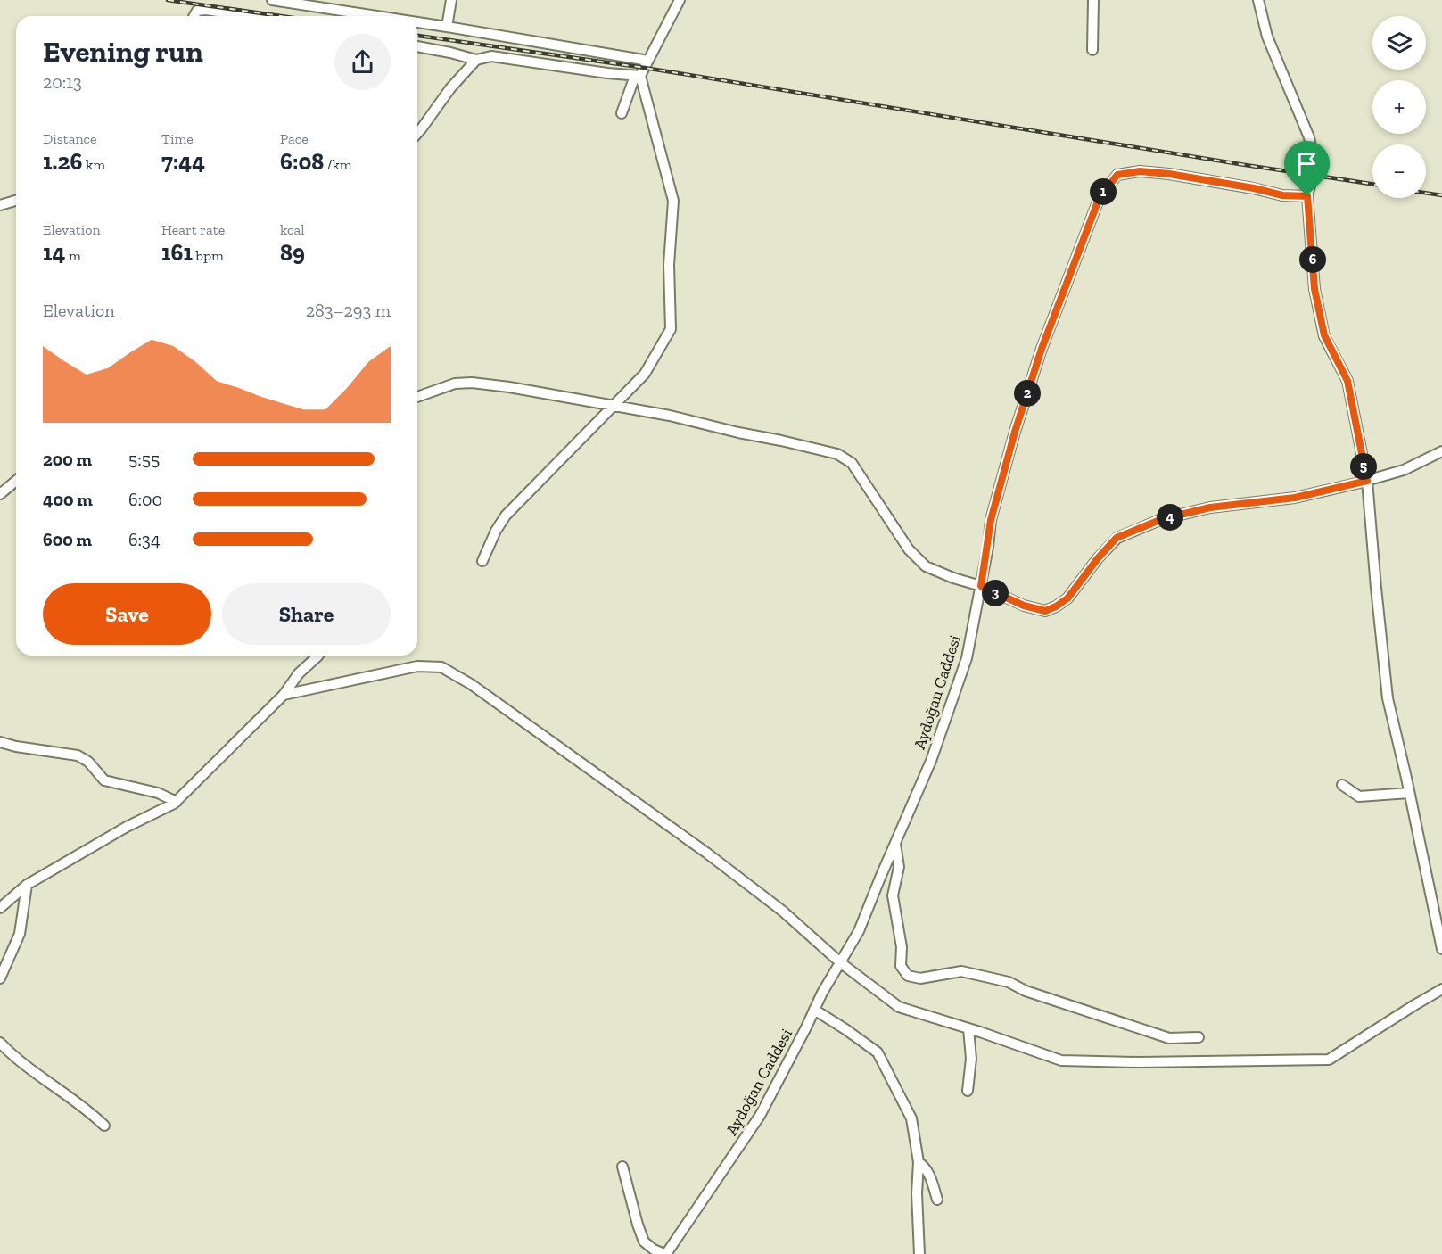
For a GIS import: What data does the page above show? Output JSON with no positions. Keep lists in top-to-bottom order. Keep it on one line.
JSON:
{"streets":{"street":["Aydoğan Caddesi"]},"page":{"map_buttons":["+","−"],"heading":["Evening run","20:13"],"stats":[["Distance","1.26 km"],["Time","7:44"],["Pace","6:08 /km"],["Elevation","14 m"],["Heart rate","161 bpm"],["kcal","89"]],"pins":["1","6","2","5","4","3"],"chart":["Elevation","283–293 m"],"list":[{"name":"200 m","note":"5:55"},{"name":"400 m","note":"6:00"},{"name":"600 m","note":"6:34"}],"buttons":["Save","Share"]}}
